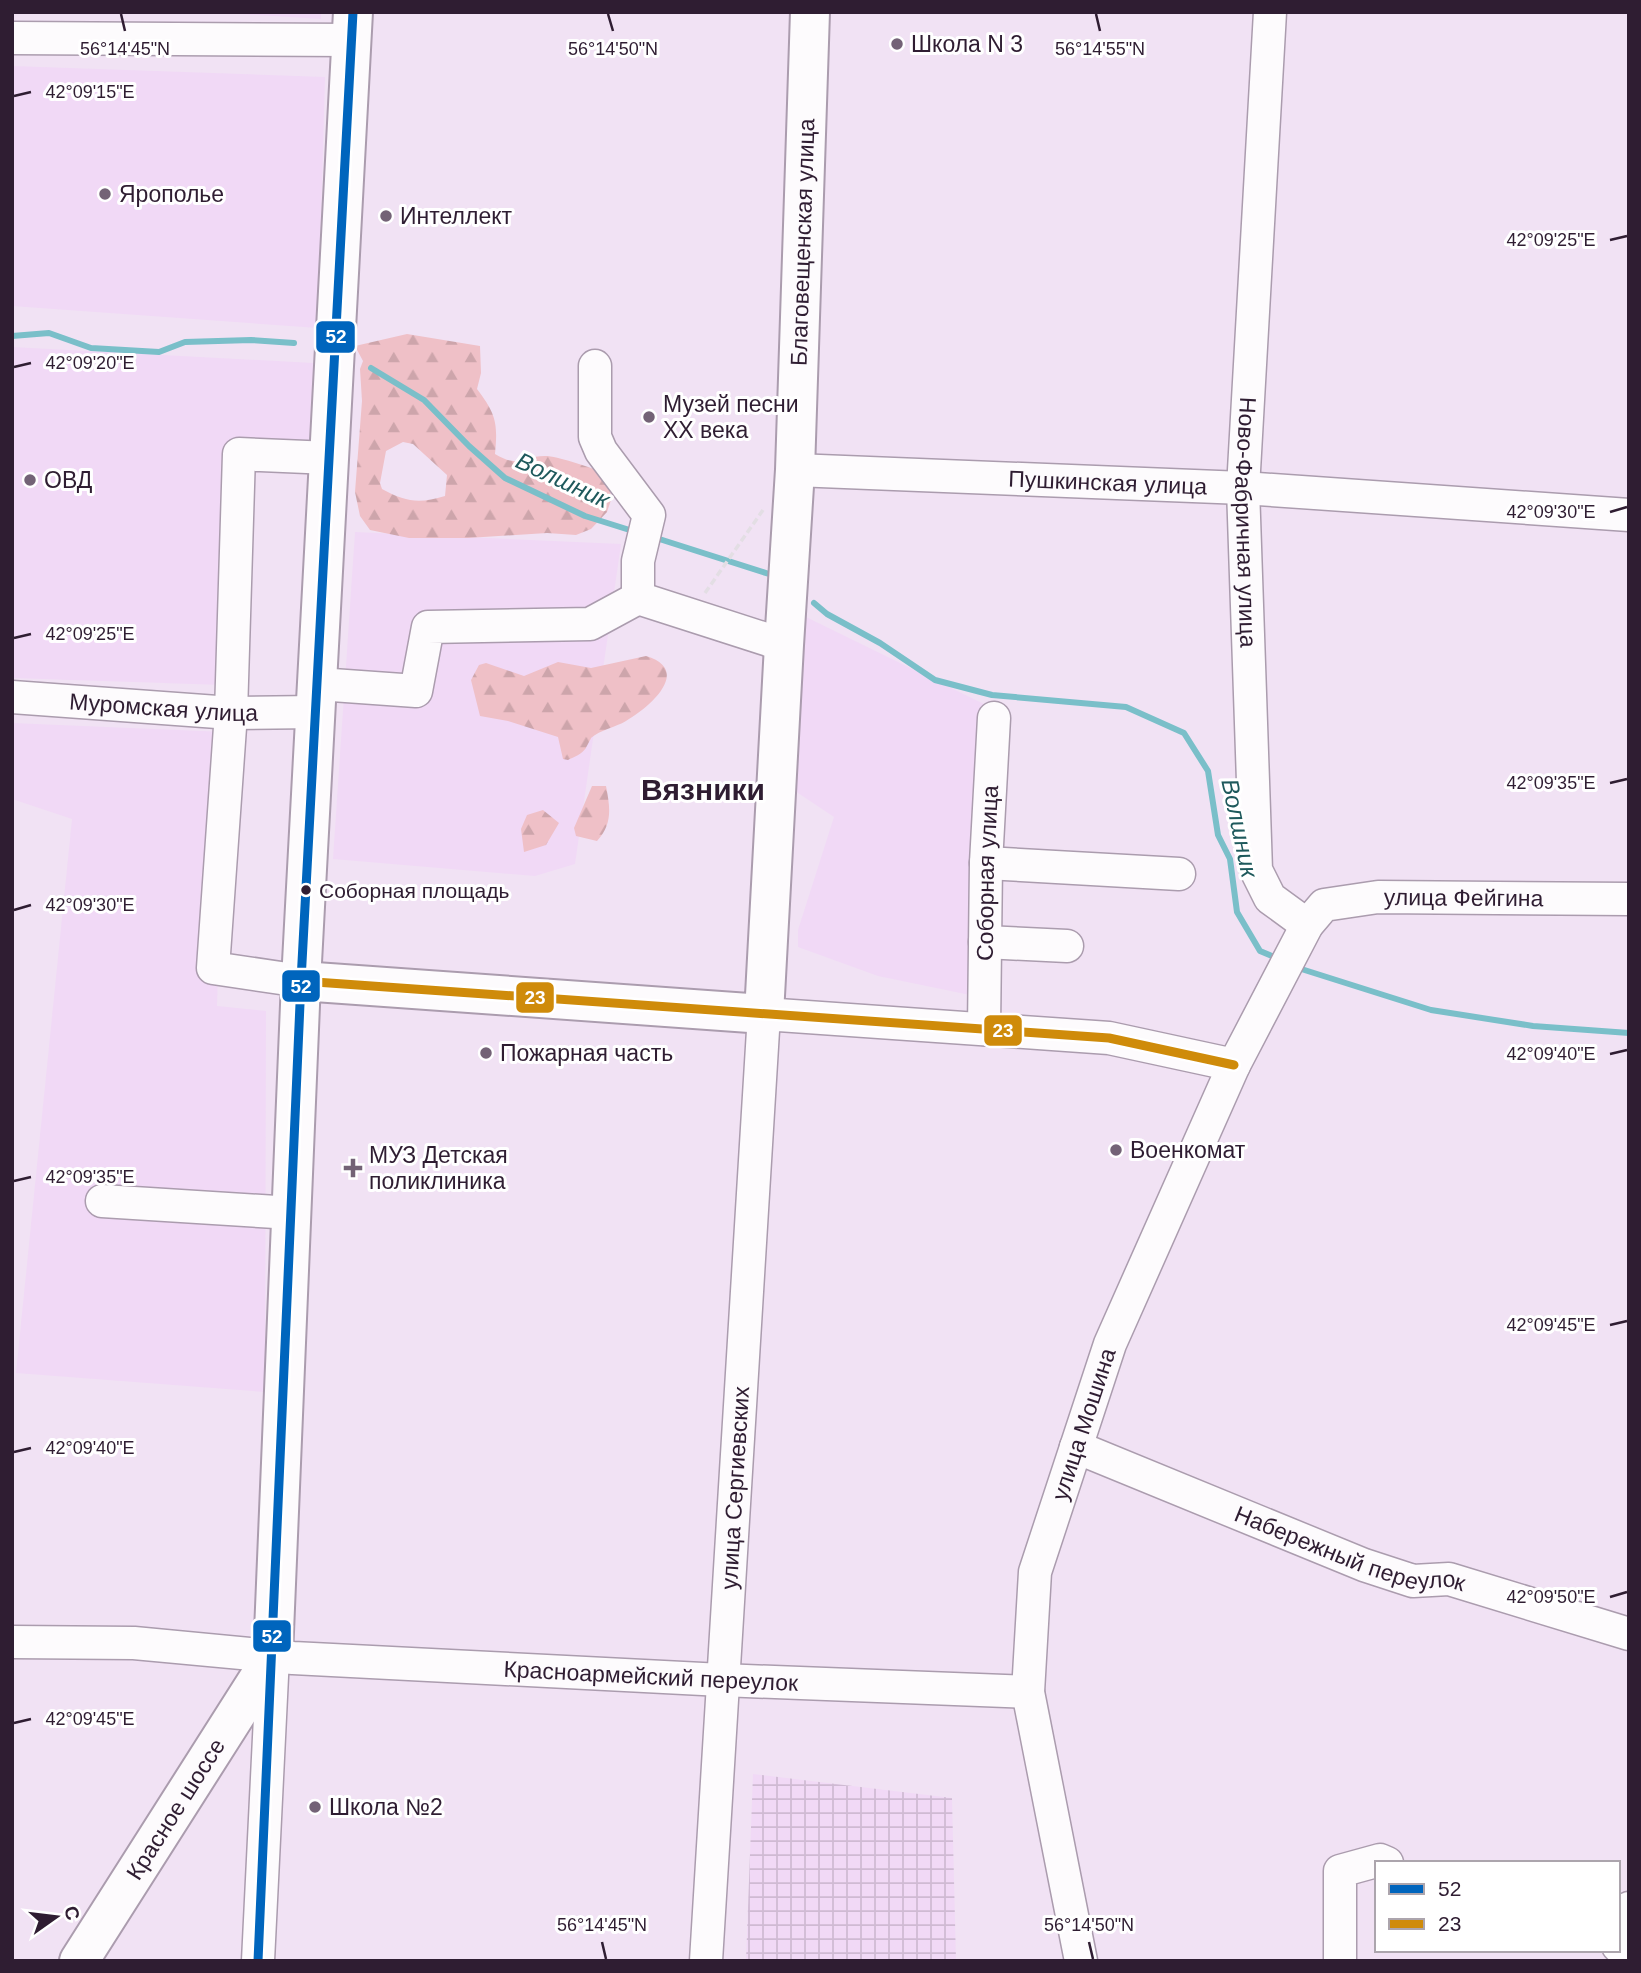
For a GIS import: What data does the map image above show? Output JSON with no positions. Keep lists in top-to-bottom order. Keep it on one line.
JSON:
{"streets":{"main road":["Благовещенская улица","Красное шоссе"],"street":["Пушкинская улица","Ново-Фабричная улица","Муромская улица","Соборная улица","улица Фейгина","улица Мошина","улица Сергиевских","Набережный переулок","Красноармейский переулок"]},"crossings":[["Благовещенская улица","Пушкинская улица"],["Благовещенская улица","улица Сергиевских"],["Пушкинская улица","Ново-Фабричная улица"],["Ново-Фабричная улица","улица Фейгина"],["Ново-Фабричная улица","улица Мошина"],["улица Фейгина","улица Мошина"],["улица Мошина","Набережный переулок"],["улица Мошина","Красноармейский переулок"],["улица Сергиевских","Красноармейский переулок"],["Красноармейский переулок","Красное шоссе"]],"districts":["Вязники"],"water":["Волшник"],"places":{"other":["Школа N 3","Ярополье","Интеллект","Музей песни XX века","ОВД","Соборная площадь","Пожарная часть","Военкомат","Школа №2"],"health":["МУЗ Детская поликлиника"]},"lines":["transit line 52","transit line 23"],"legend":["52","23"],"north":"right","coordinates":["56°14'45\"N","56°14'50\"N","56°14'55\"N","42°09'15\"E","42°09'25\"E","42°09'20\"E","42°09'30\"E","42°09'35\"E","42°09'40\"E","42°09'45\"E","42°09'50\"E"]}
